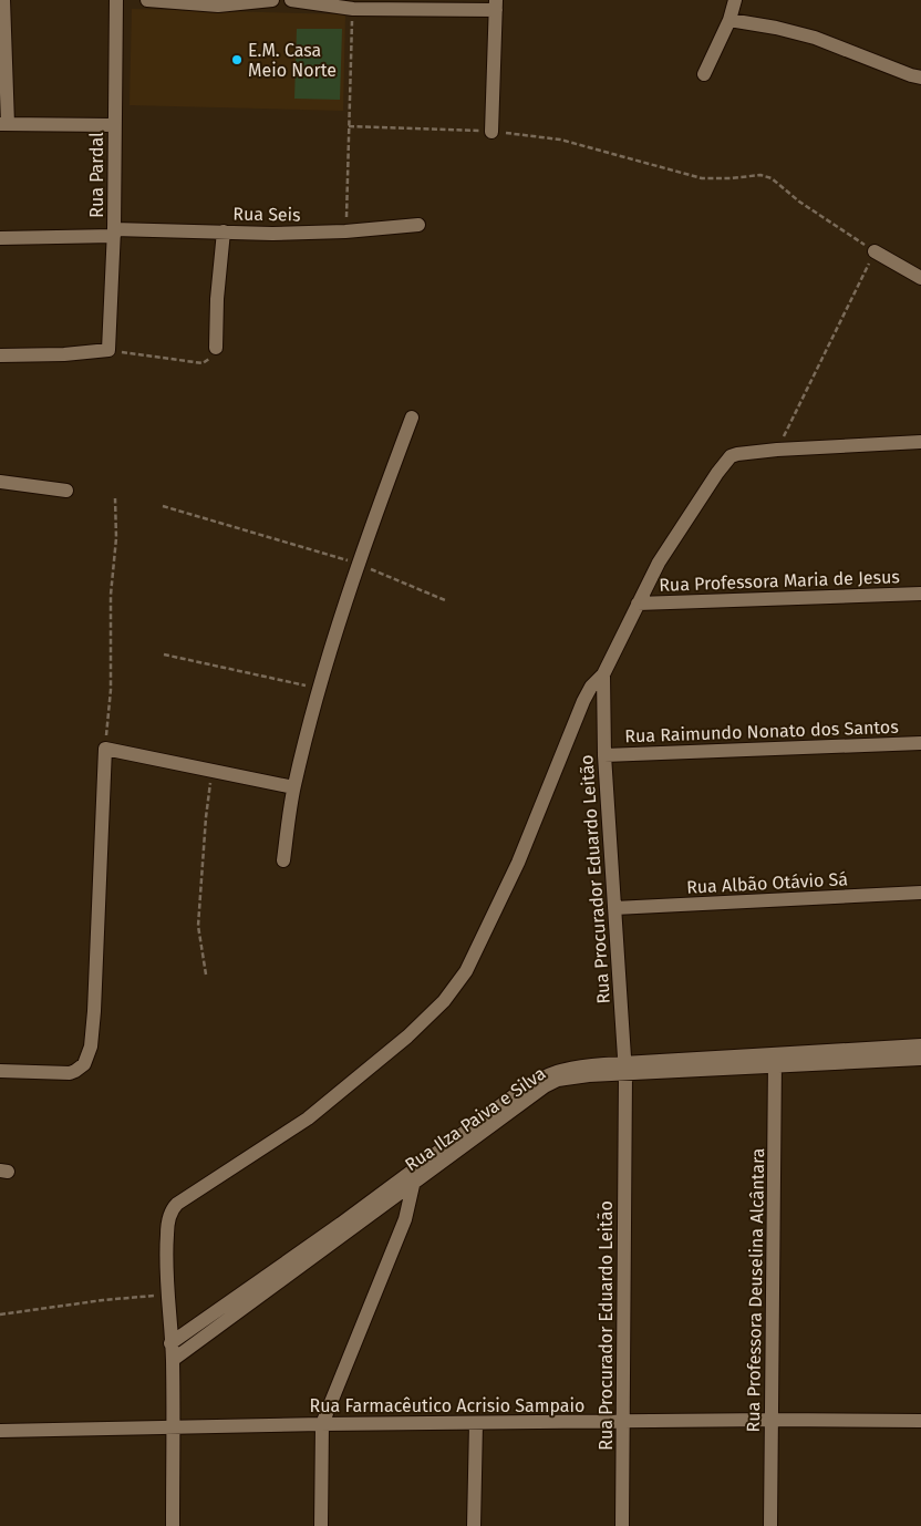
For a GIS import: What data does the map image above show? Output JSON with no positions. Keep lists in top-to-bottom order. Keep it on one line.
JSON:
{"streets":{"street":["Rua Pardal","Rua Seis","Rua Professora Maria de Jesus","Rua Raimundo Nonato dos Santos","Rua Procurador Eduardo Leitão","Rua Albão Otávio Sá","Rua Ilza Paiva e Silva","Rua Professora Deuselina Alcântara","Rua Farmacêutico Acrisio Sampaio"]},"crossings":[["Rua Pardal","Rua Seis"],["Rua Professora Maria de Jesus","Rua Procurador Eduardo Leitão"],["Rua Raimundo Nonato dos Santos","Rua Procurador Eduardo Leitão"],["Rua Procurador Eduardo Leitão","Rua Albão Otávio Sá"],["Rua Procurador Eduardo Leitão","Rua Ilza Paiva e Silva"],["Rua Procurador Eduardo Leitão","Rua Farmacêutico Acrisio Sampaio"],["Rua Ilza Paiva e Silva","Rua Professora Deuselina Alcântara"],["Rua Professora Deuselina Alcântara","Rua Farmacêutico Acrisio Sampaio"]],"places":["E.M. Casa Meio Norte"]}
